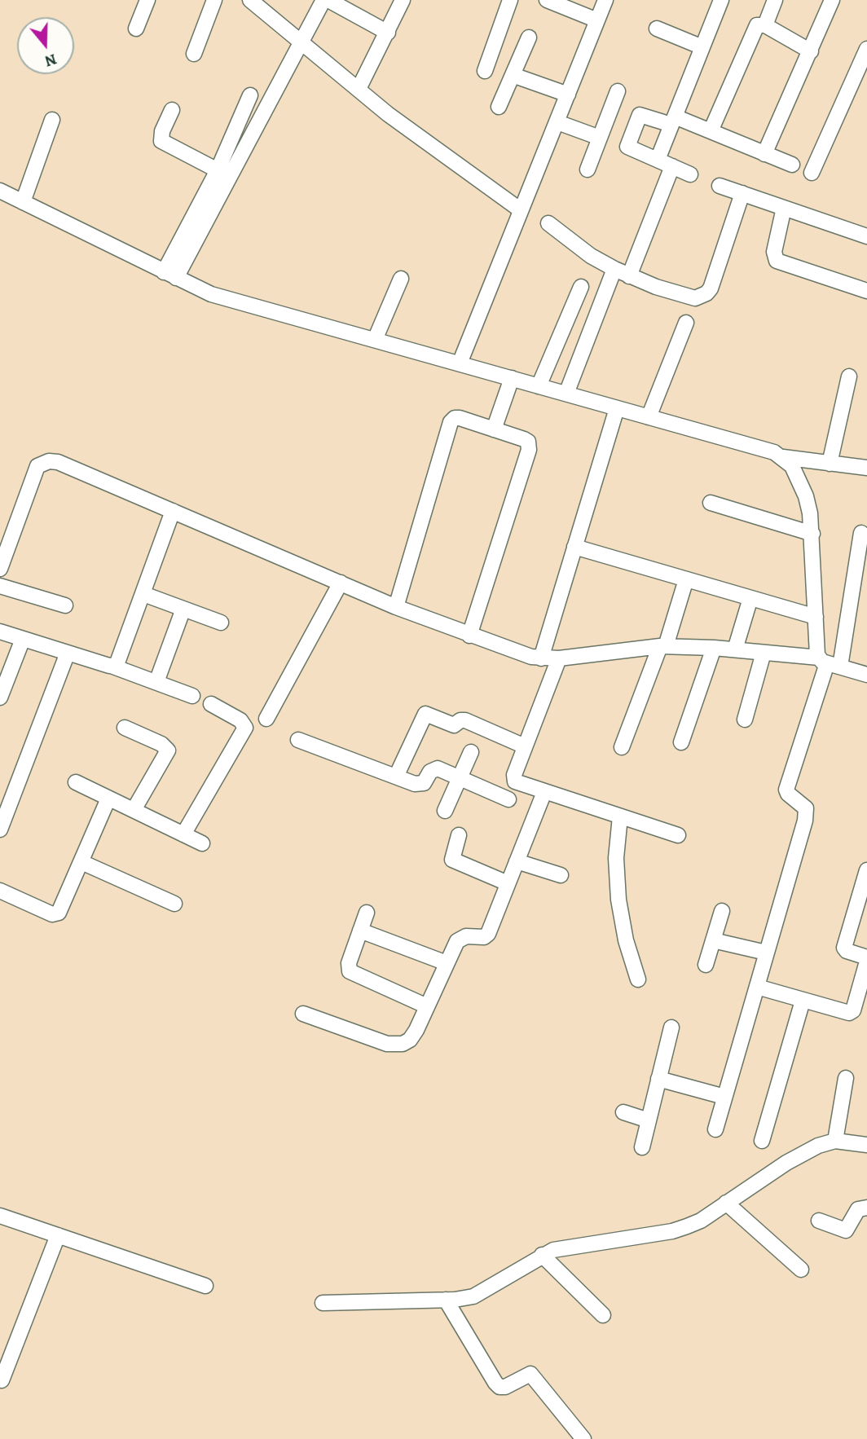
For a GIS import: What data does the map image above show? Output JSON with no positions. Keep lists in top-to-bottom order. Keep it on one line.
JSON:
{"north":"bottom"}
